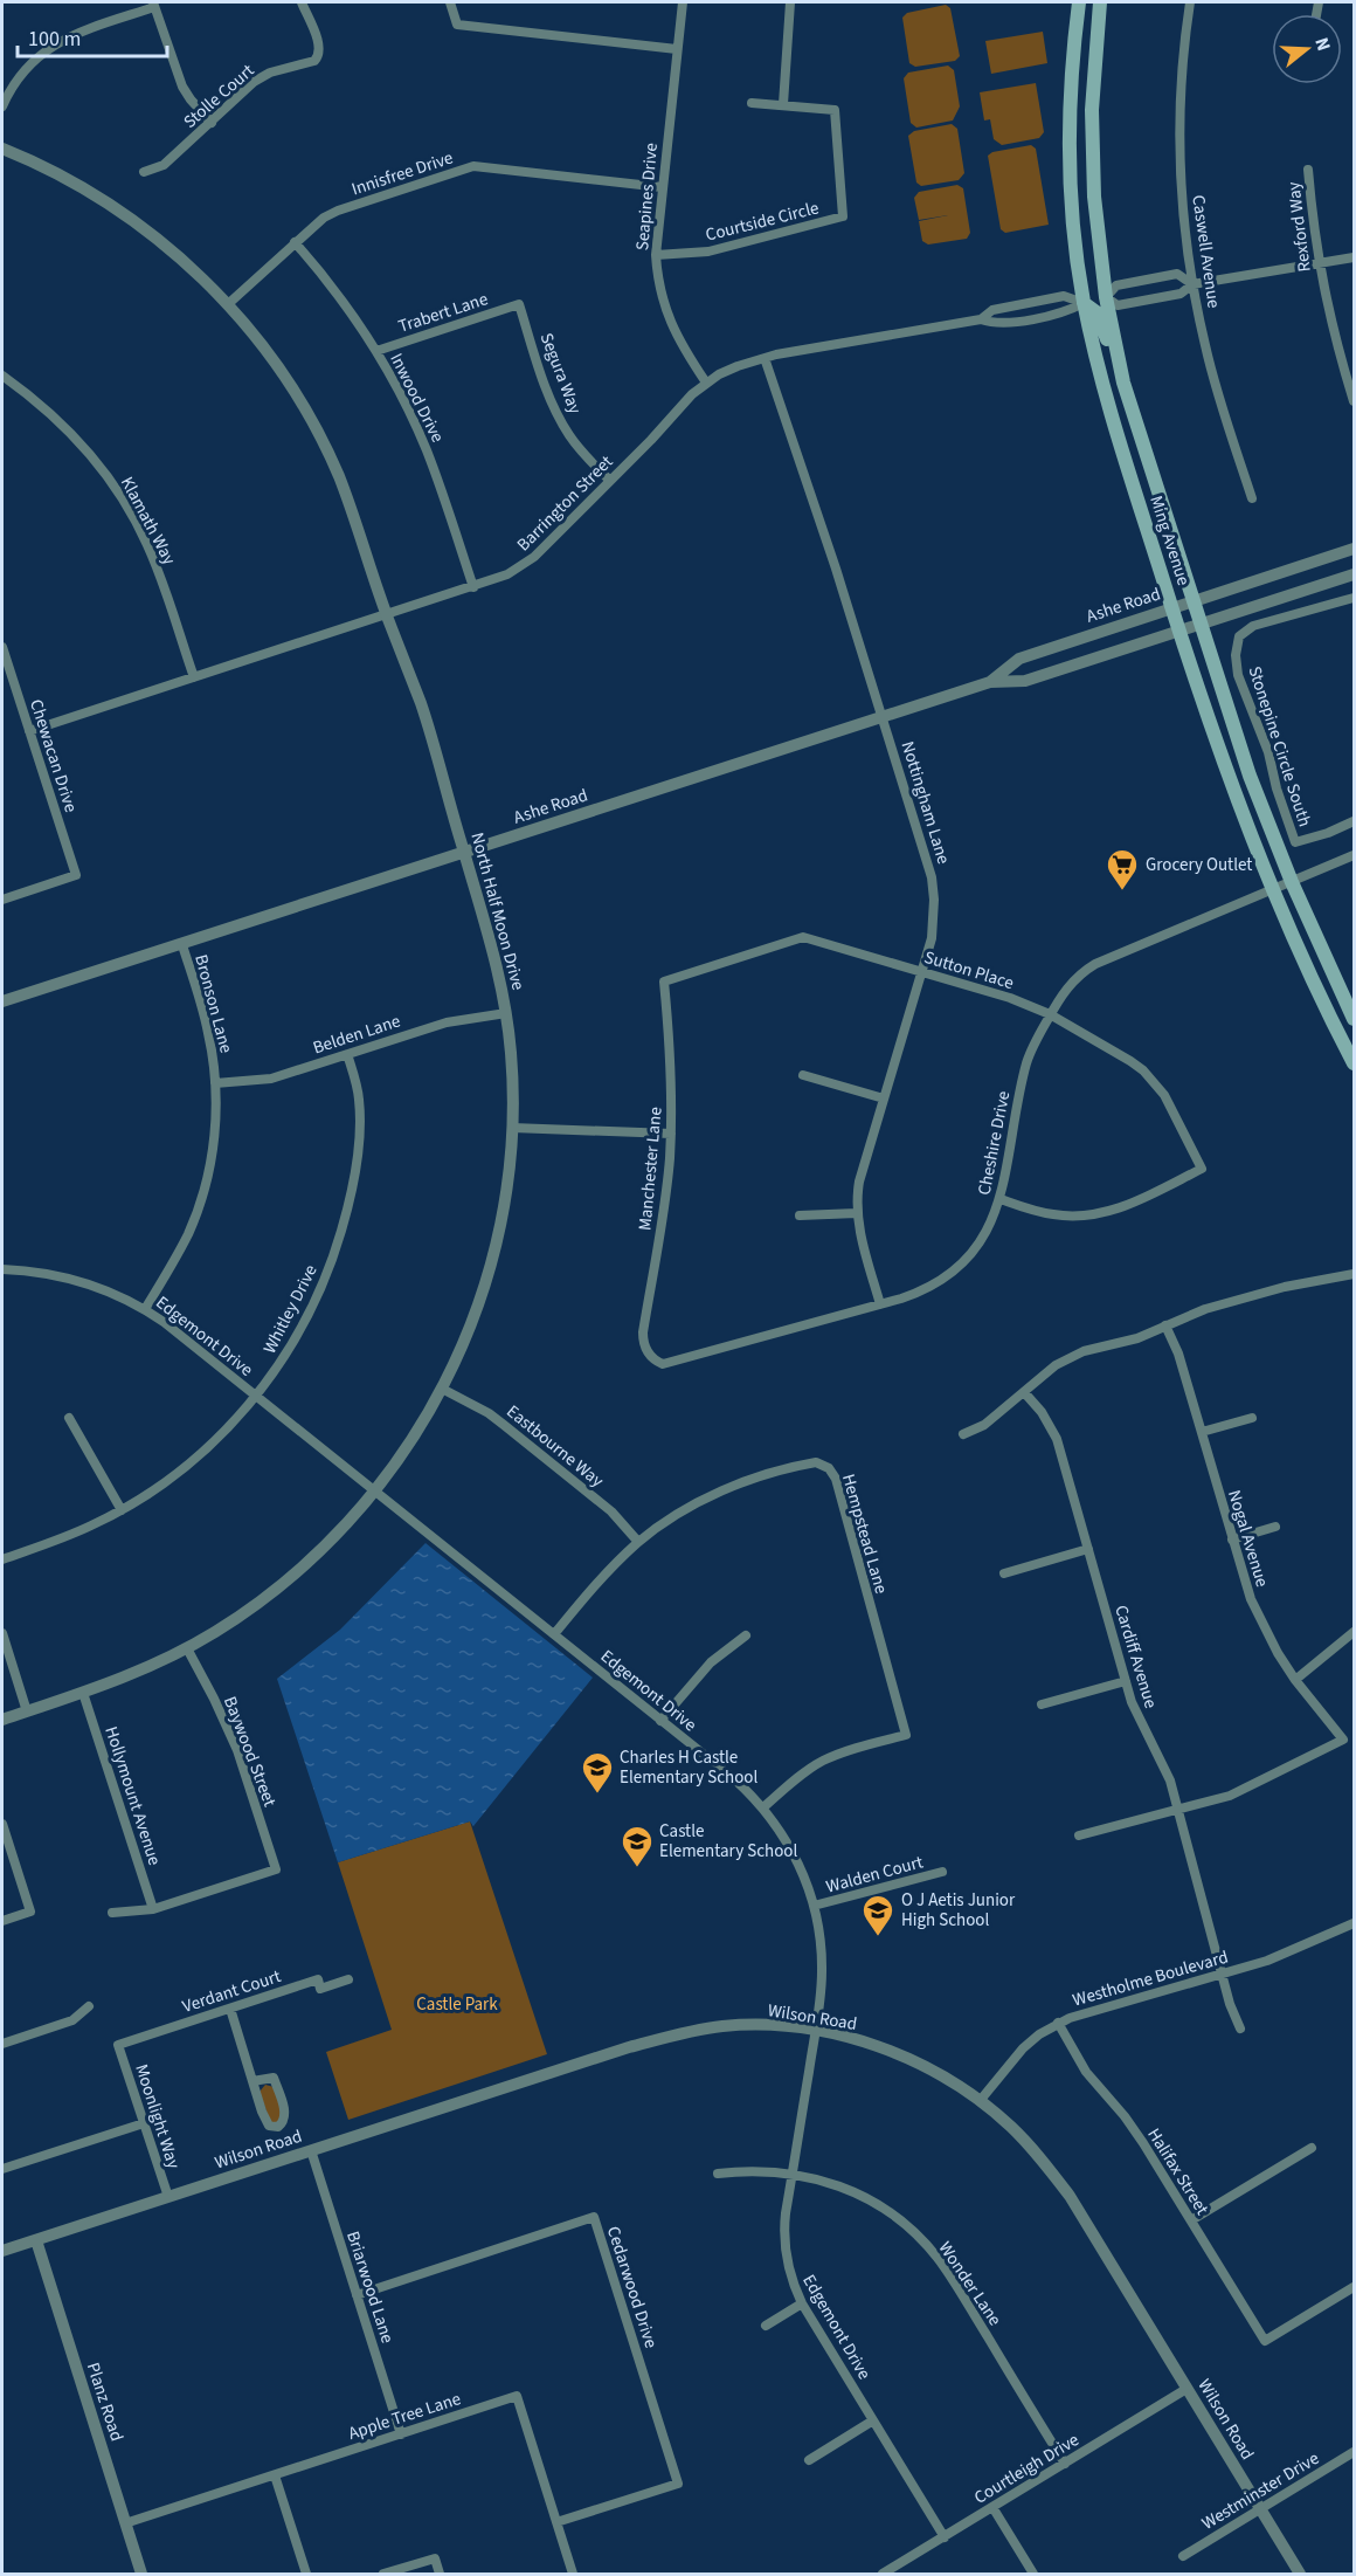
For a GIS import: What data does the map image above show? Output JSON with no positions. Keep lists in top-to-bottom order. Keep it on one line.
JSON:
{"streets":{"main road":["Ming Avenue"],"street":["Stolle Court","Innisfree Drive","Seapines Drive","Courtside Circle","Rexford Way","Caswell Avenue","Trabert Lane","Segura Way","Inwood Drive","Barrington Street","Klamath Way","Ashe Road","Stonepine Circle South","Chewacan Drive","Nottingham Lane","North Half Moon Drive","Sutton Place","Bronson Lane","Belden Lane","Cheshire Drive","Manchester Lane","Whitley Drive","Edgemont Drive","Eastbourne Way","Hempstead Lane","Nogal Avenue","Cardiff Avenue","Baywood Street","Hollymount Avenue","Walden Court","Westholme Boulevard","Verdant Court","Wilson Road","Moonlight Way","Halifax Street","Wonder Lane","Briarwood Lane","Cedarwood Drive","Planz Road","Apple Tree Lane","Courtleigh Drive","Westminster Drive"]},"crossings":[["Innisfree Drive","Seapines Drive"],["Innisfree Drive","Inwood Drive"],["Innisfree Drive","North Half Moon Drive"],["Seapines Drive","Courtside Circle"],["Seapines Drive","Barrington Street"],["Trabert Lane","Segura Way"],["Trabert Lane","Inwood Drive"],["Segura Way","Barrington Street"],["Inwood Drive","Barrington Street"],["Barrington Street","Klamath Way"],["Barrington Street","Ming Avenue"],["Barrington Street","Chewacan Drive"],["Barrington Street","Nottingham Lane"],["Barrington Street","North Half Moon Drive"],["Ming Avenue","Ashe Road"],["Ming Avenue","Cheshire Drive"],["Ashe Road","Nottingham Lane"],["Ashe Road","North Half Moon Drive"],["Ashe Road","Bronson Lane"],["Nottingham Lane","Sutton Place"],["Nottingham Lane","Cheshire Drive"],["North Half Moon Drive","Belden Lane"],["North Half Moon Drive","Edgemont Drive"],["North Half Moon Drive","Eastbourne Way"],["North Half Moon Drive","Baywood Street"],["North Half Moon Drive","Hollymount Avenue"],["Sutton Place","Cheshire Drive"],["Sutton Place","Manchester Lane"],["Bronson Lane","Belden Lane"],["Bronson Lane","Edgemont Drive"],["Belden Lane","Whitley Drive"],["Cheshire Drive","Manchester Lane"],["Whitley Drive","Edgemont Drive"],["Edgemont Drive","Hempstead Lane"],["Edgemont Drive","Walden Court"],["Edgemont Drive","Wilson Road"],["Edgemont Drive","Wonder Lane"],["Edgemont Drive","Courtleigh Drive"],["Eastbourne Way","Hempstead Lane"],["Nogal Avenue","Cardiff Avenue"],["Cardiff Avenue","Westholme Boulevard"],["Baywood Street","Hollymount Avenue"],["Westholme Boulevard","Wilson Road"],["Westholme Boulevard","Halifax Street"],["Verdant Court","Moonlight Way"],["Wilson Road","Moonlight Way"],["Wilson Road","Briarwood Lane"],["Wilson Road","Planz Road"],["Wilson Road","Courtleigh Drive"],["Wilson Road","Westminster Drive"],["Wonder Lane","Courtleigh Drive"],["Briarwood Lane","Cedarwood Drive"],["Briarwood Lane","Apple Tree Lane"],["Cedarwood Drive","Apple Tree Lane"],["Planz Road","Apple Tree Lane"]],"parks":["Castle Park"],"places":{"supermarket":["Grocery Outlet"],"school or university":["Charles H Castle Elementary School","Castle Elementary School","O J Aetis Junior High School"]},"scale_bar":"100 m","north":"right"}
